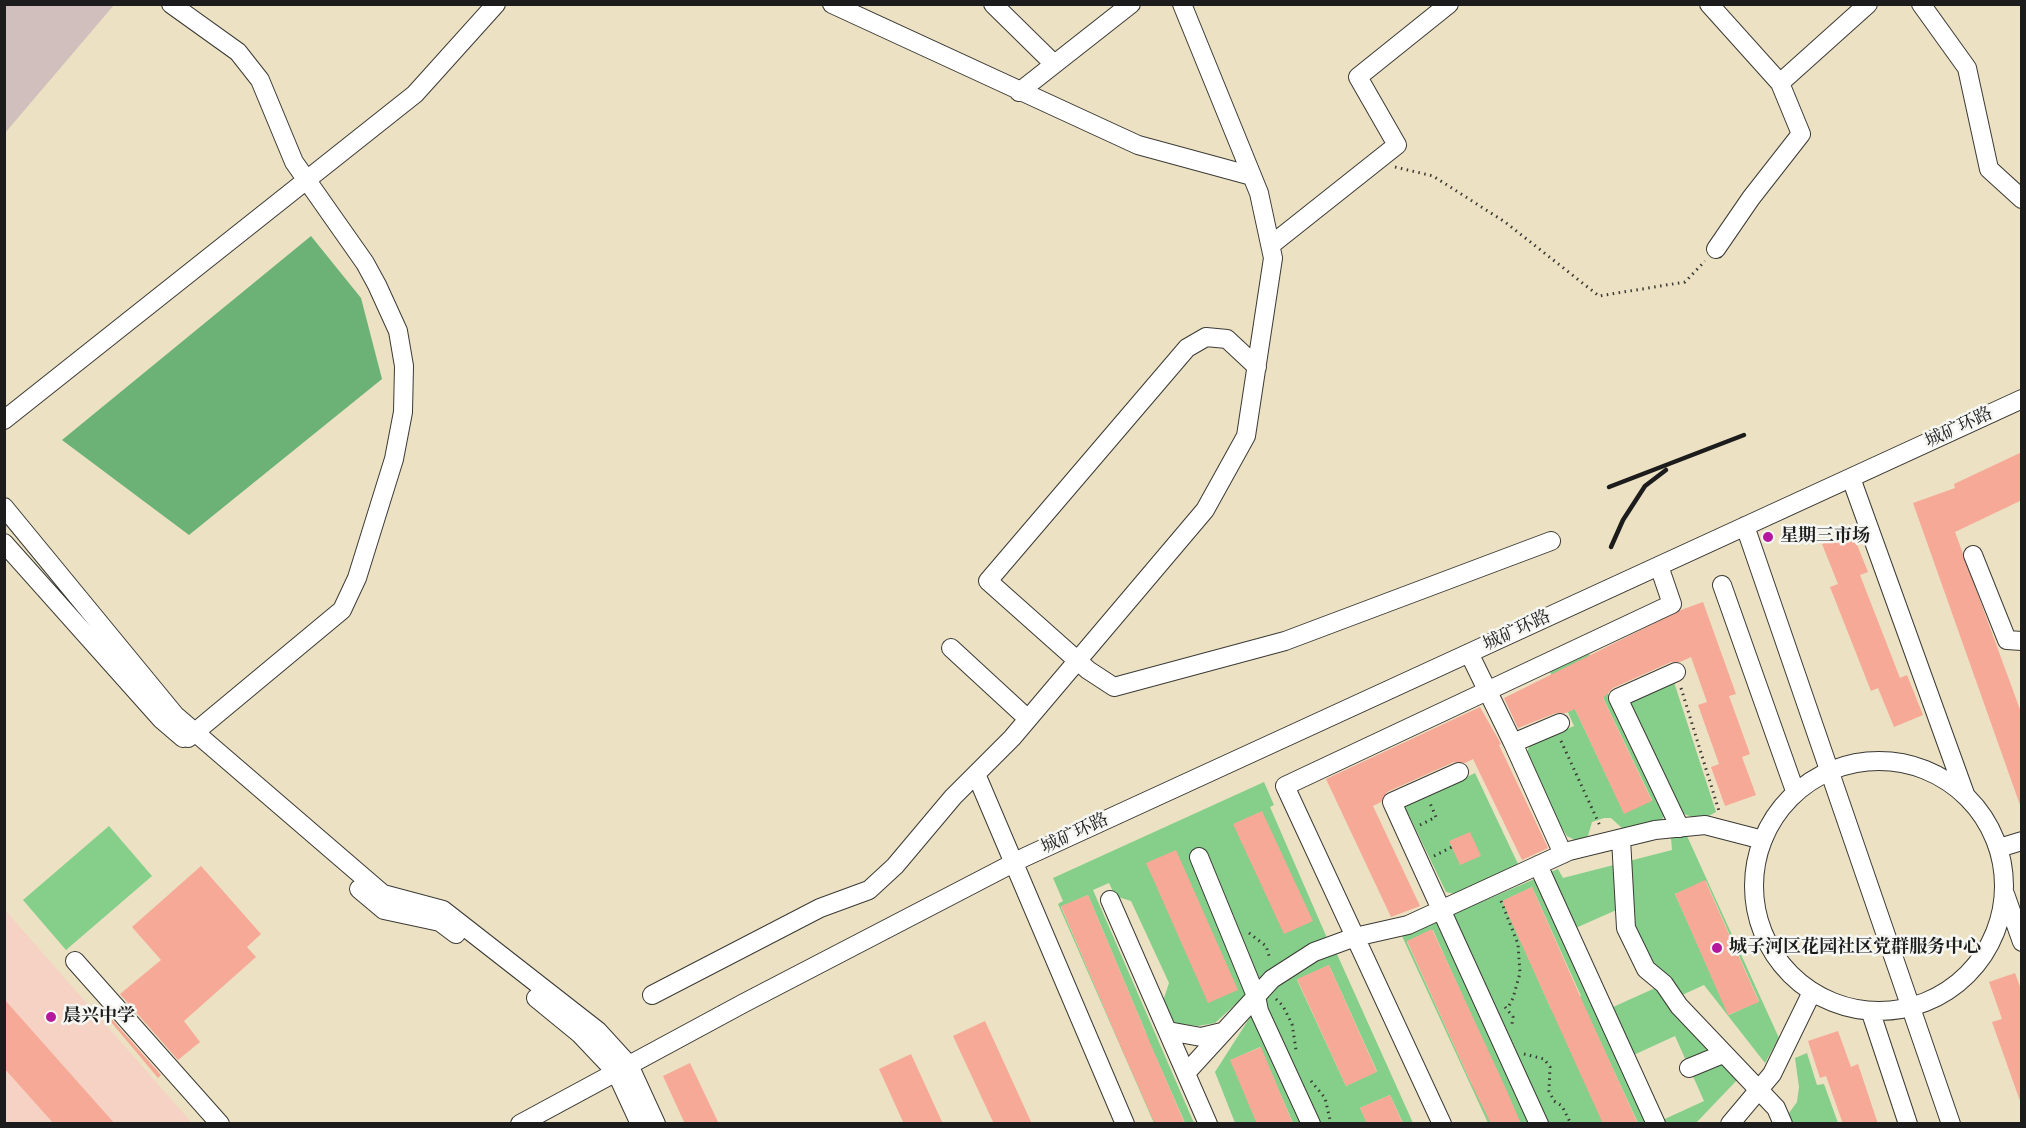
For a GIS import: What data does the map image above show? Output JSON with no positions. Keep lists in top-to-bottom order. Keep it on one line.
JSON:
{"streets":{"street":["城矿环路"]},"places":["星期三市场","城子河区花园社区党群服务中心","晨兴中学"]}
